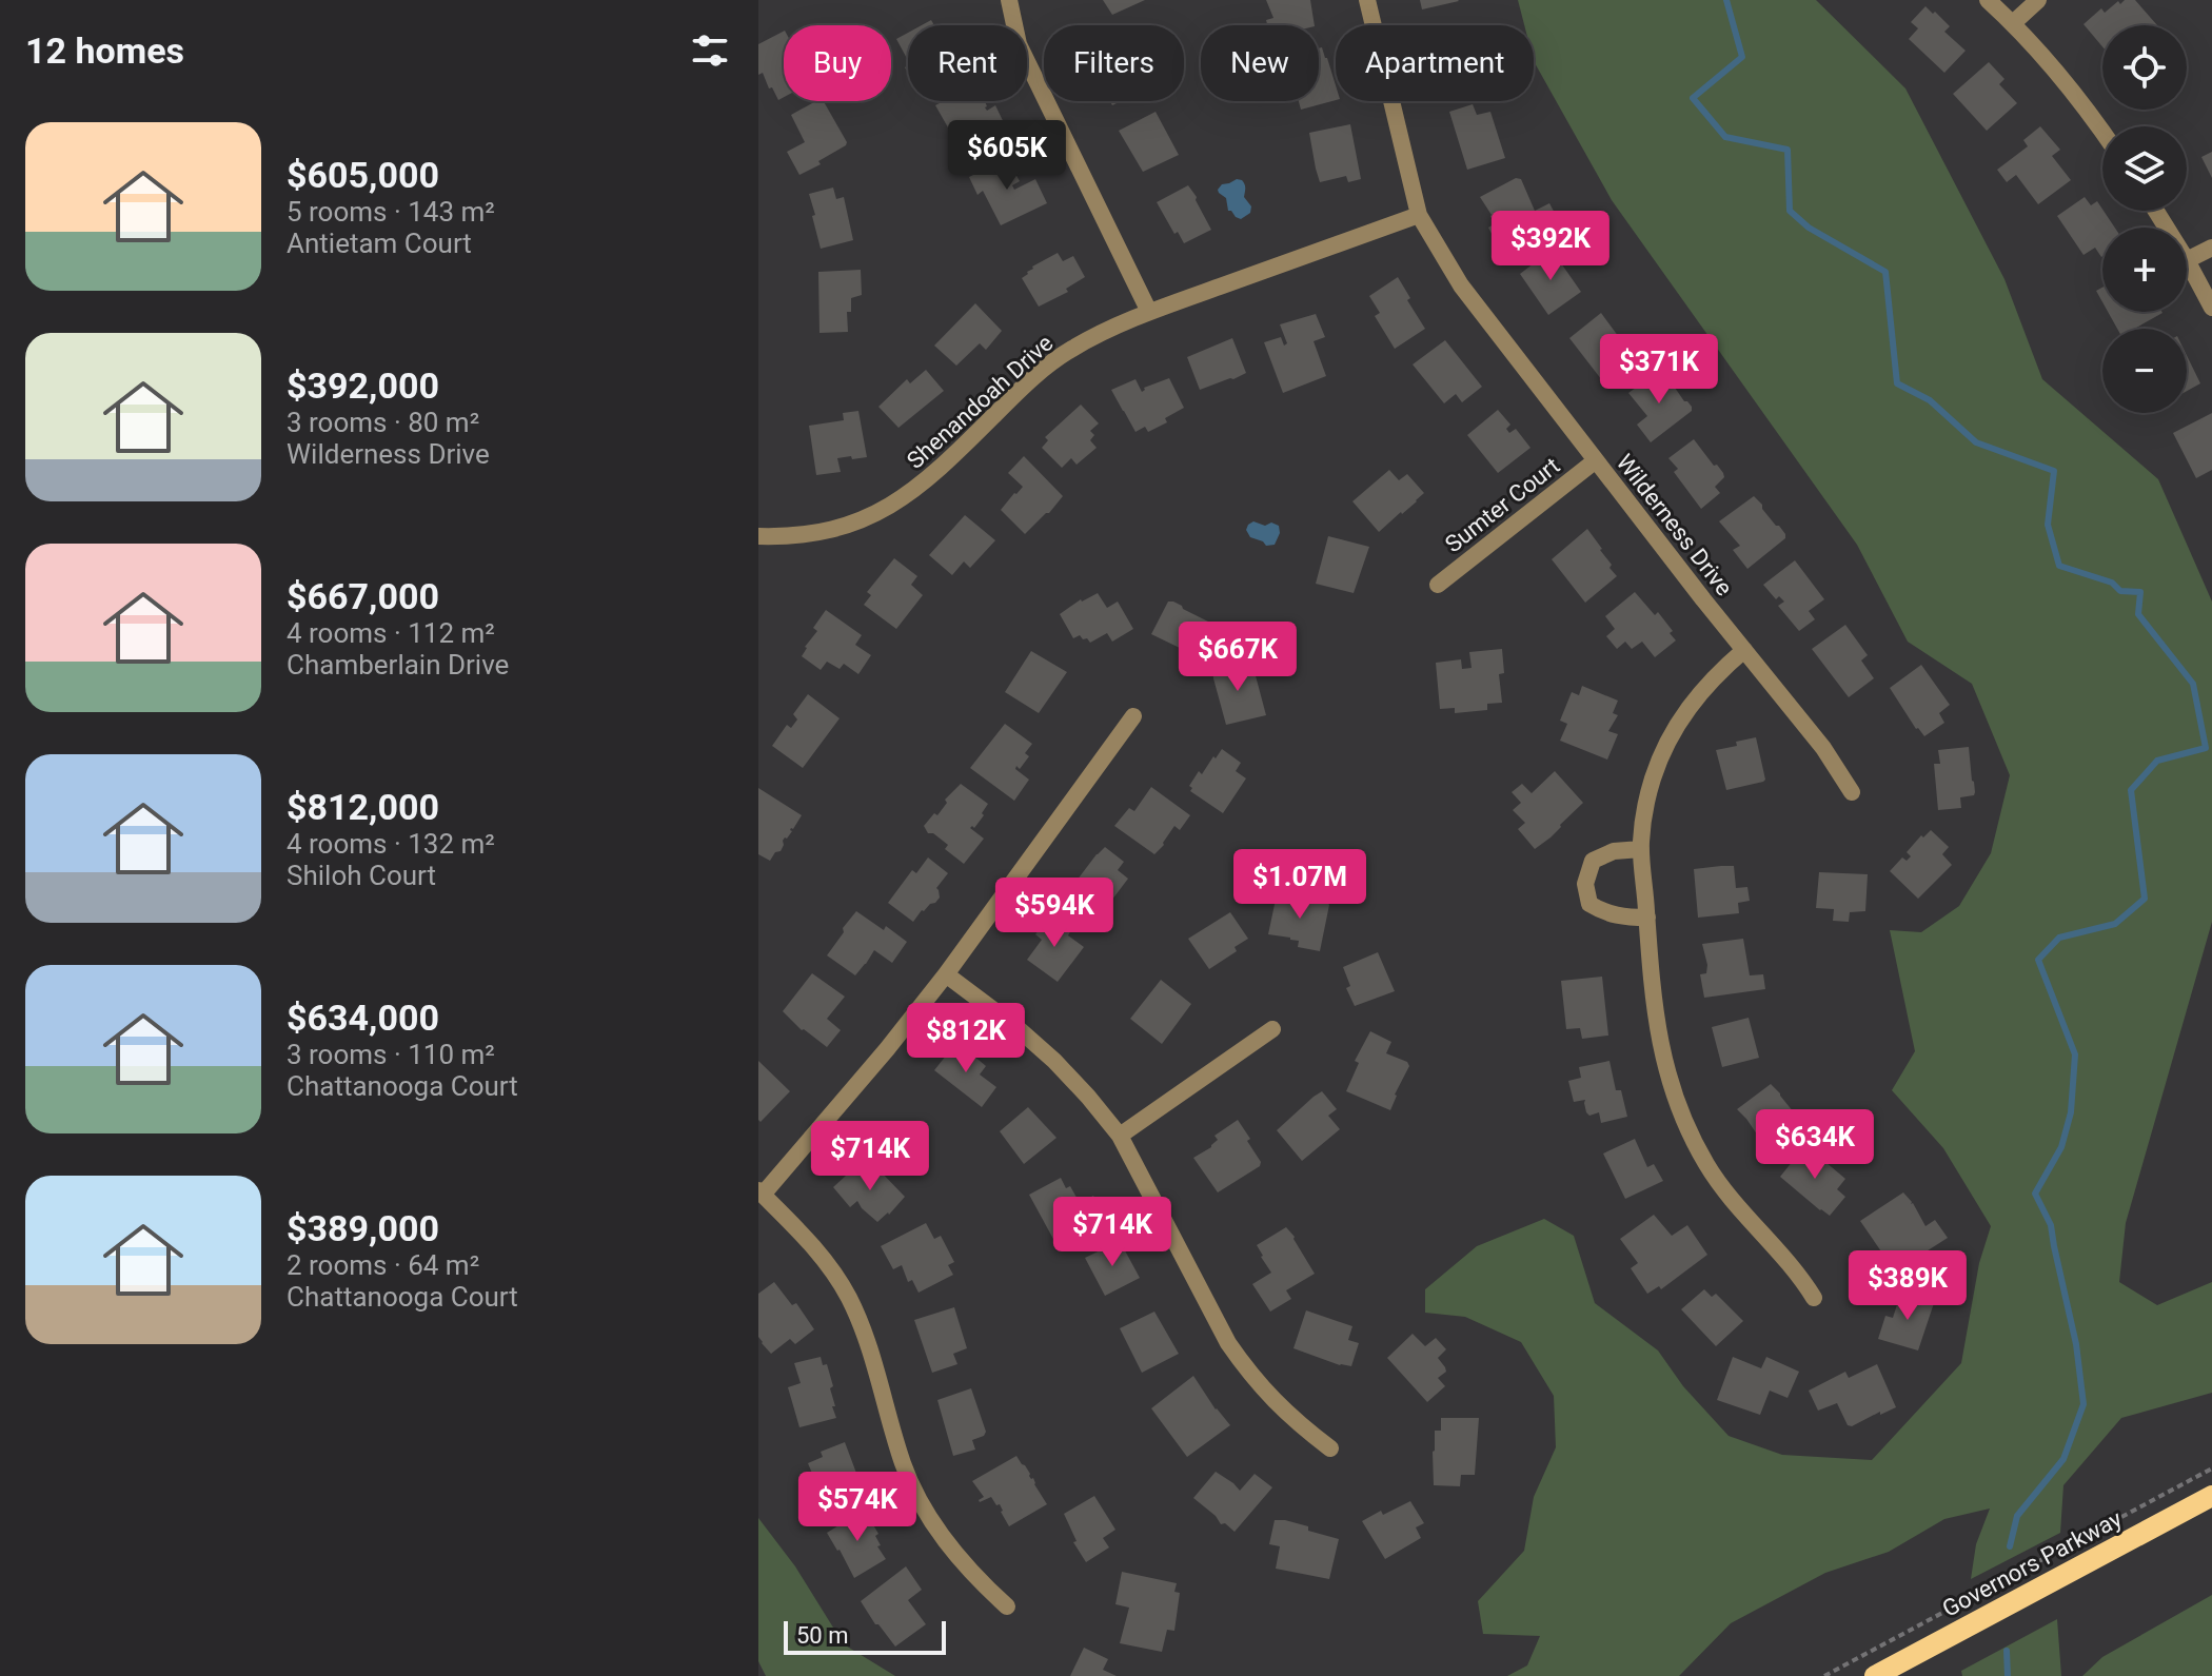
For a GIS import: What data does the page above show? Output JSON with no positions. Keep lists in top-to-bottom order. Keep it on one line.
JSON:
{"streets":{"main road":["Governors Parkway"],"street":["Shenandoah Drive","Sumter Court","Wilderness Drive"]},"crossings":[["Shenandoah Drive","Wilderness Drive"],["Sumter Court","Wilderness Drive"]],"scale_bar":"50 m","page":{"heading":"12 homes","map_buttons":["+","−"],"chip":["Buy","Rent","Filters","New","Apartment"],"list":[{"name":"$605,000","note":"5 rooms · 143 m² · Antietam Court"},{"name":"$392,000","note":"3 rooms · 80 m² · Wilderness Drive"},{"name":"$667,000","note":"4 rooms · 112 m² · Chamberlain Drive"},{"name":"$812,000","note":"4 rooms · 132 m² · Shiloh Court"},{"name":"$634,000","note":"3 rooms · 110 m² · Chattanooga Court"},{"name":"$389,000","note":"2 rooms · 64 m² · Chattanooga Court"}],"price":["$605K","$392K","$371K","$667K","$1.07M","$594K","$812K","$634K","$714K","$714K","$389K","$574K"],"scale":"50 m"}}
